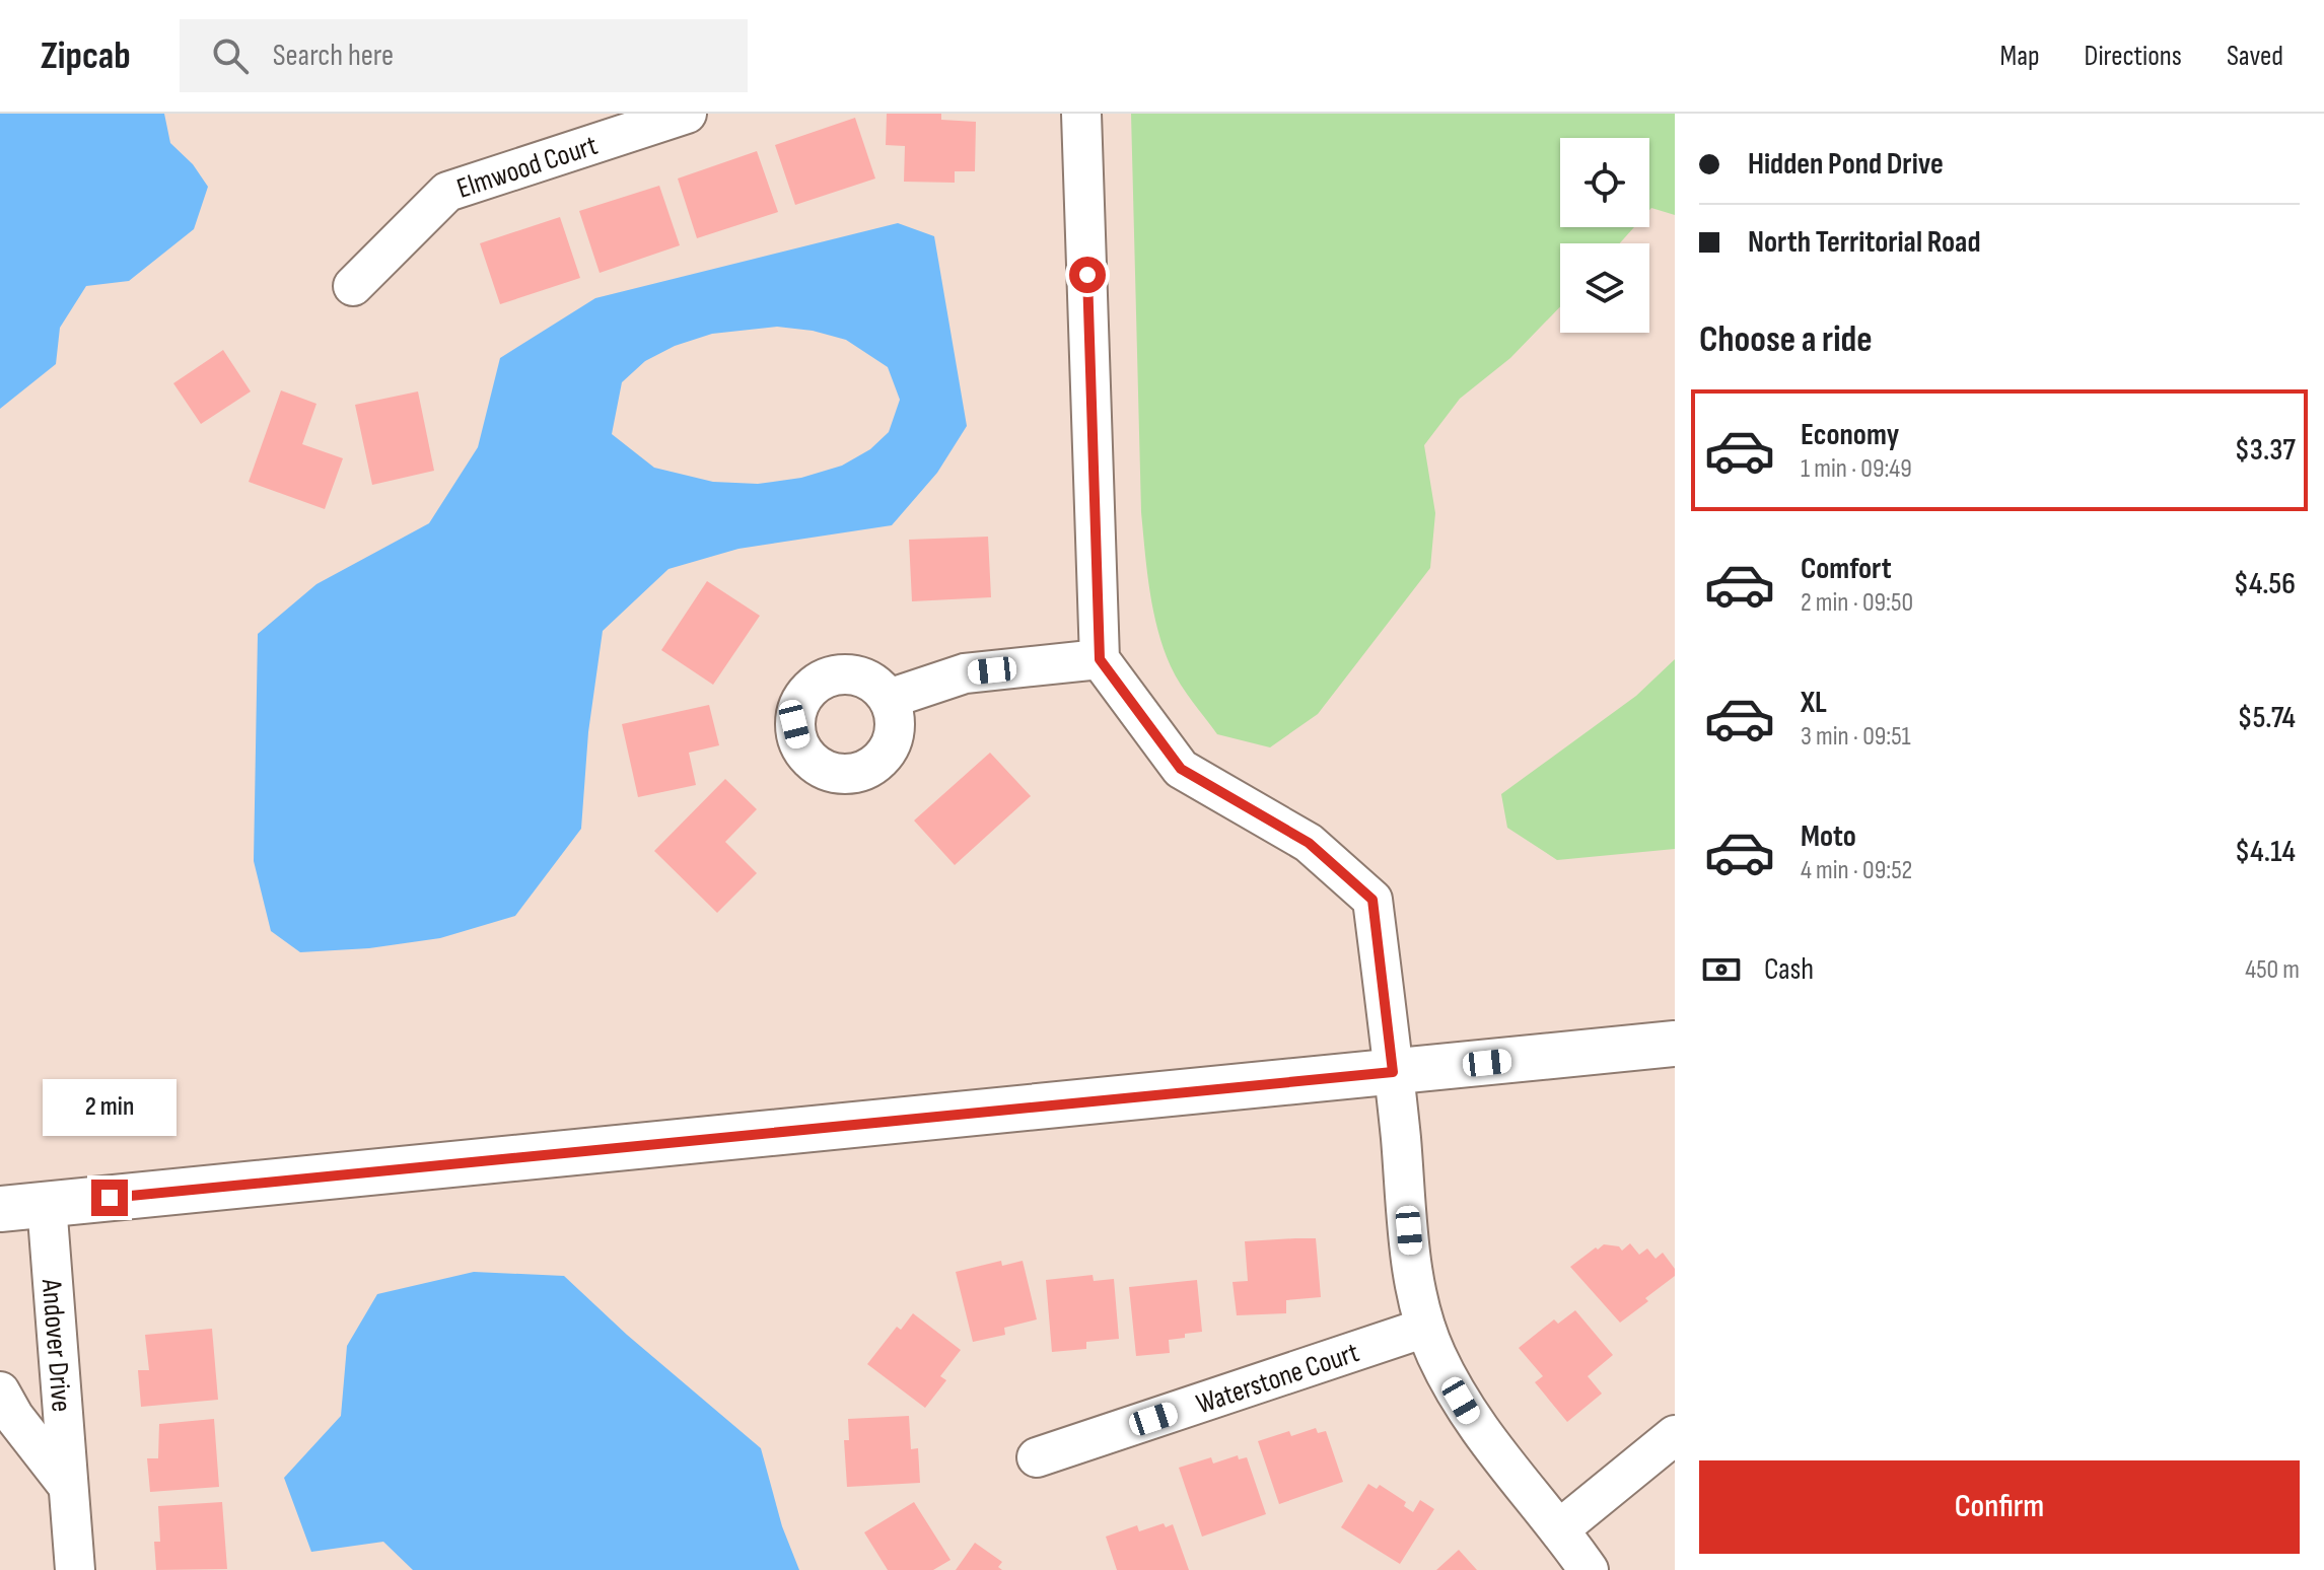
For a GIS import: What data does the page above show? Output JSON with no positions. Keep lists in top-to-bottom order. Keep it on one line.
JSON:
{"streets":{"street":["Elmwood Court","Andover Drive","Waterstone Court"]},"page":{"header":"Zipcab","search":"Search here","nav":["Map","Directions","Saved"],"banner":["Hidden Pond Drive","North Territorial Road"],"heading":"Choose a ride","list":[{"name":"Economy","note":"1 min · 09:49","value":"$3.37"},{"name":"Comfort","note":"2 min · 09:50","value":"$4.56"},{"name":"XL","note":"3 min · 09:51","value":"$5.74"},{"name":"Moto","note":"4 min · 09:52","value":"$4.14"}],"pay":["Cash","450 m"],"bubble":"2 min","buttons":"Confirm"}}
